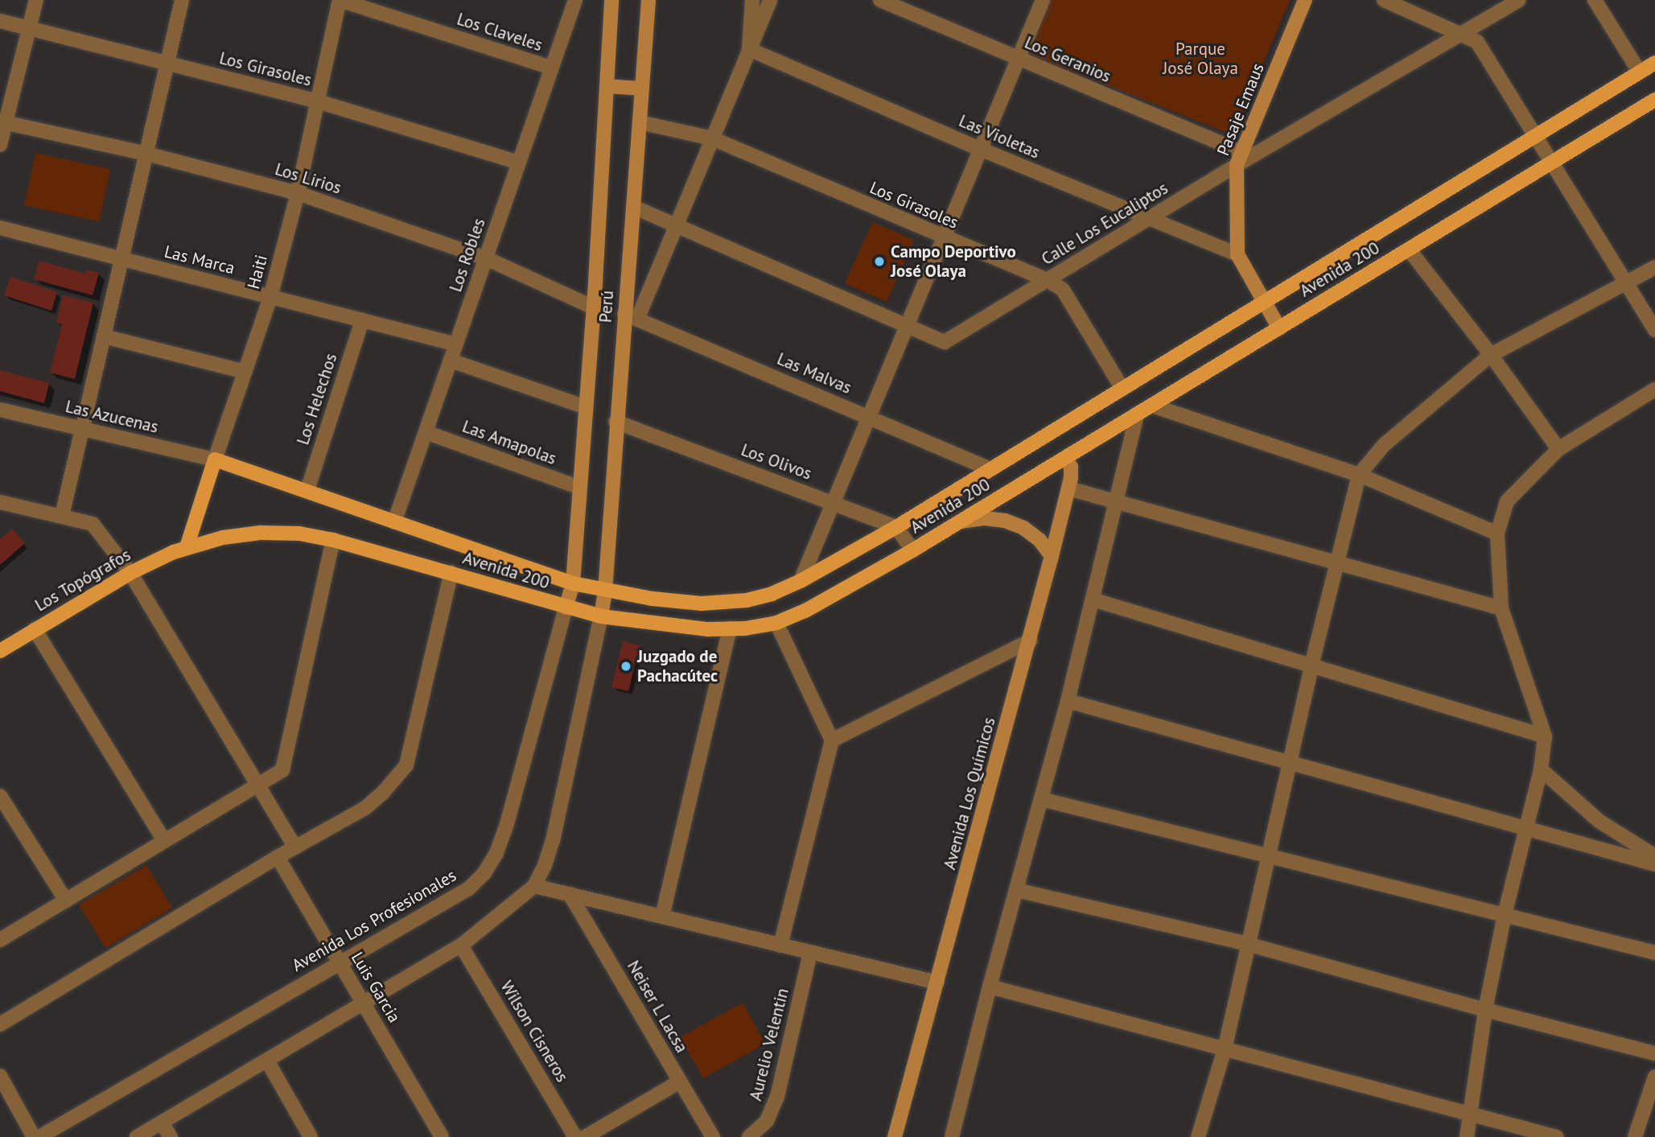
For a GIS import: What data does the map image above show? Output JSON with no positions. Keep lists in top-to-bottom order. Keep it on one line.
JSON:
{"streets":{"main road":["Pasaje Emaus","Avenida 200","Haiti","Perú","Los Topógrafos","Avenida Los Químicos"],"street":["Los Claveles","Los Geranios","Los Girasoles","Las Violetas","Los Lirios","Calle Los Eucaliptos","Los Robles","Las Marca","Las Malvas","Los Helechos","Las Azucenas","Las Amapolas","Los Olivos","Avenida Los Profesionales","Luis Garcia","Neiser L Lacsa","Wilson Cisneros","Aurelio Velentin"]},"crossings":[["Los Claveles","Los Robles"],["Los Claveles","Haiti"],["Los Geranios","Pasaje Emaus"],["Los Geranios","Calle Los Eucaliptos"],["Los Girasoles","Calle Los Eucaliptos"],["Los Girasoles","Los Robles"],["Los Girasoles","Avenida 200"],["Los Girasoles","Haiti"],["Los Girasoles","Perú"],["Pasaje Emaus","Las Violetas"],["Pasaje Emaus","Calle Los Eucaliptos"],["Pasaje Emaus","Avenida 200"],["Las Violetas","Calle Los Eucaliptos"],["Los Lirios","Los Robles"],["Los Lirios","Haiti"],["Los Lirios","Perú"],["Calle Los Eucaliptos","Perú"],["Los Robles","Las Marca"],["Los Robles","Avenida 200"],["Los Robles","Las Amapolas"],["Las Marca","Haiti"],["Las Marca","Los Helechos"],["Avenida 200","Haiti"],["Avenida 200","Perú"],["Avenida 200","Las Malvas"],["Avenida 200","Los Helechos"],["Avenida 200","Las Azucenas"],["Avenida 200","Los Olivos"],["Avenida 200","Los Topógrafos"],["Avenida 200","Avenida Los Químicos"],["Avenida 200","Avenida Los Profesionales"],["Haiti","Las Azucenas"],["Haiti","Los Topógrafos"],["Perú","Las Malvas"],["Perú","Las Amapolas"],["Perú","Los Olivos"],["Perú","Avenida Los Profesionales"],["Avenida Los Profesionales","Luis Garcia"]],"parks":["Parque José Olaya"],"places":["Campo Deportivo José Olaya","Juzgado de Pachacútec"]}
